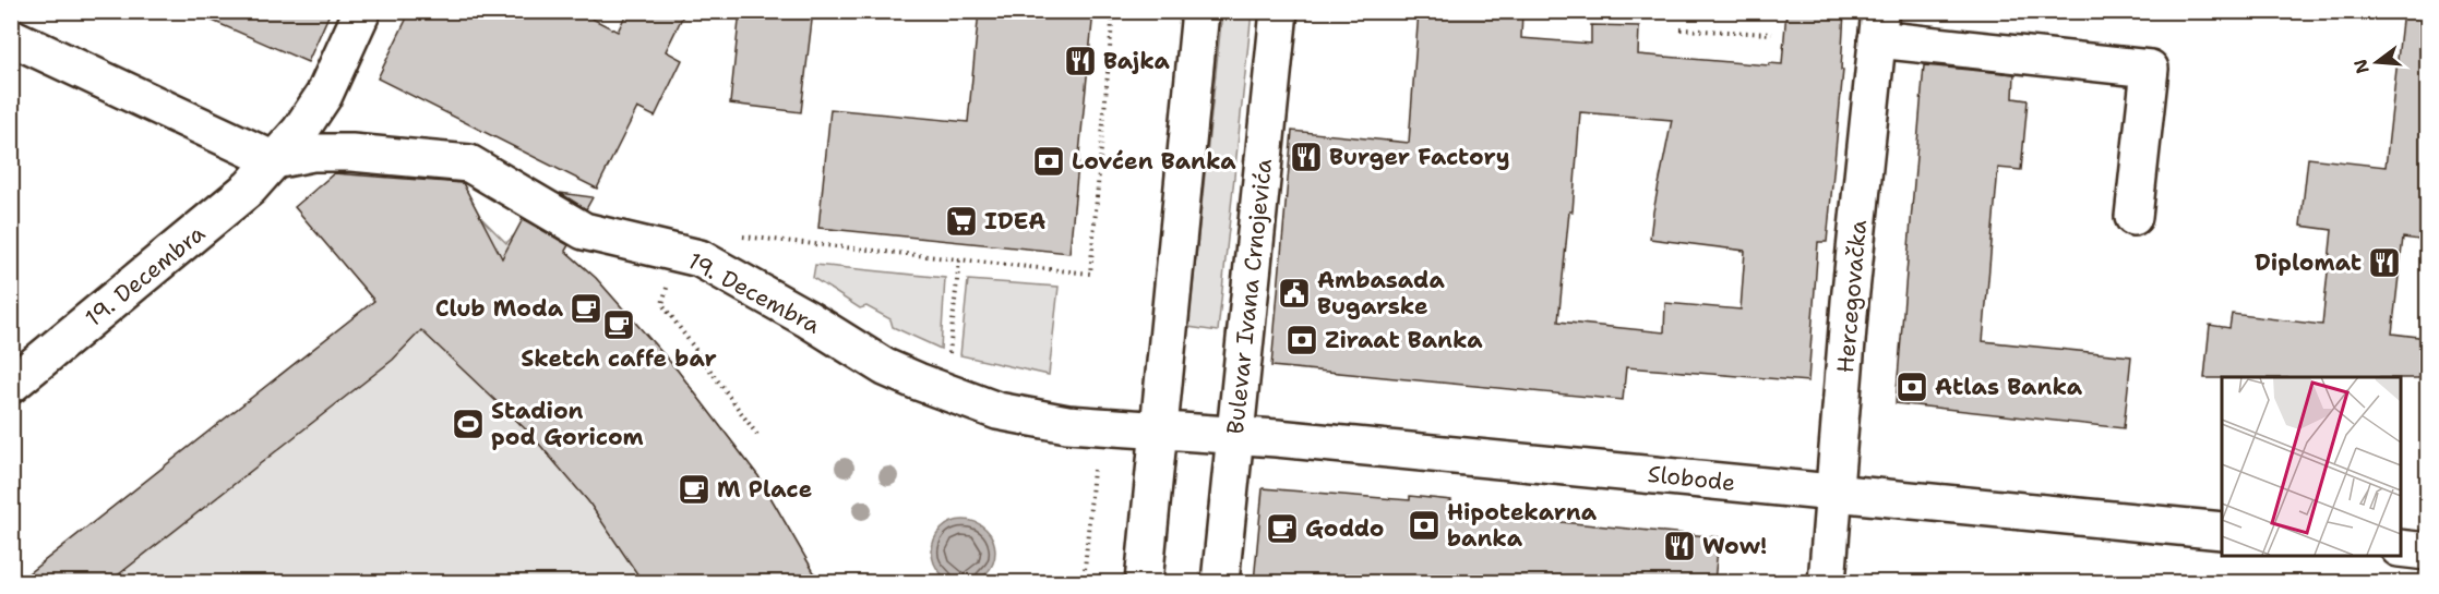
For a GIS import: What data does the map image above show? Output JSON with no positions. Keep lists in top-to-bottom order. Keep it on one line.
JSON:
{"streets":{"street":["19. Decembra","Bulevar Ivana Crnojevića","Hercegovačka","Slobode"]},"crossings":[["19. Decembra","Slobode"],["Bulevar Ivana Crnojevića","Slobode"],["Hercegovačka","Slobode"]],"places":{"restaurant":["Bajka","Burger Factory","Diplomat","Wow!"],"bank":["Lovćen Banka","Ziraat Banka","Atlas Banka","Hipotekarna banka"],"supermarket":["IDEA"],"public building":["Ambasada Bugarske"],"cafe":["Club Moda","Sketch caffe bar","M Place","Goddo"],"sports":["Stadion pod Goricom"]},"north":"left"}
